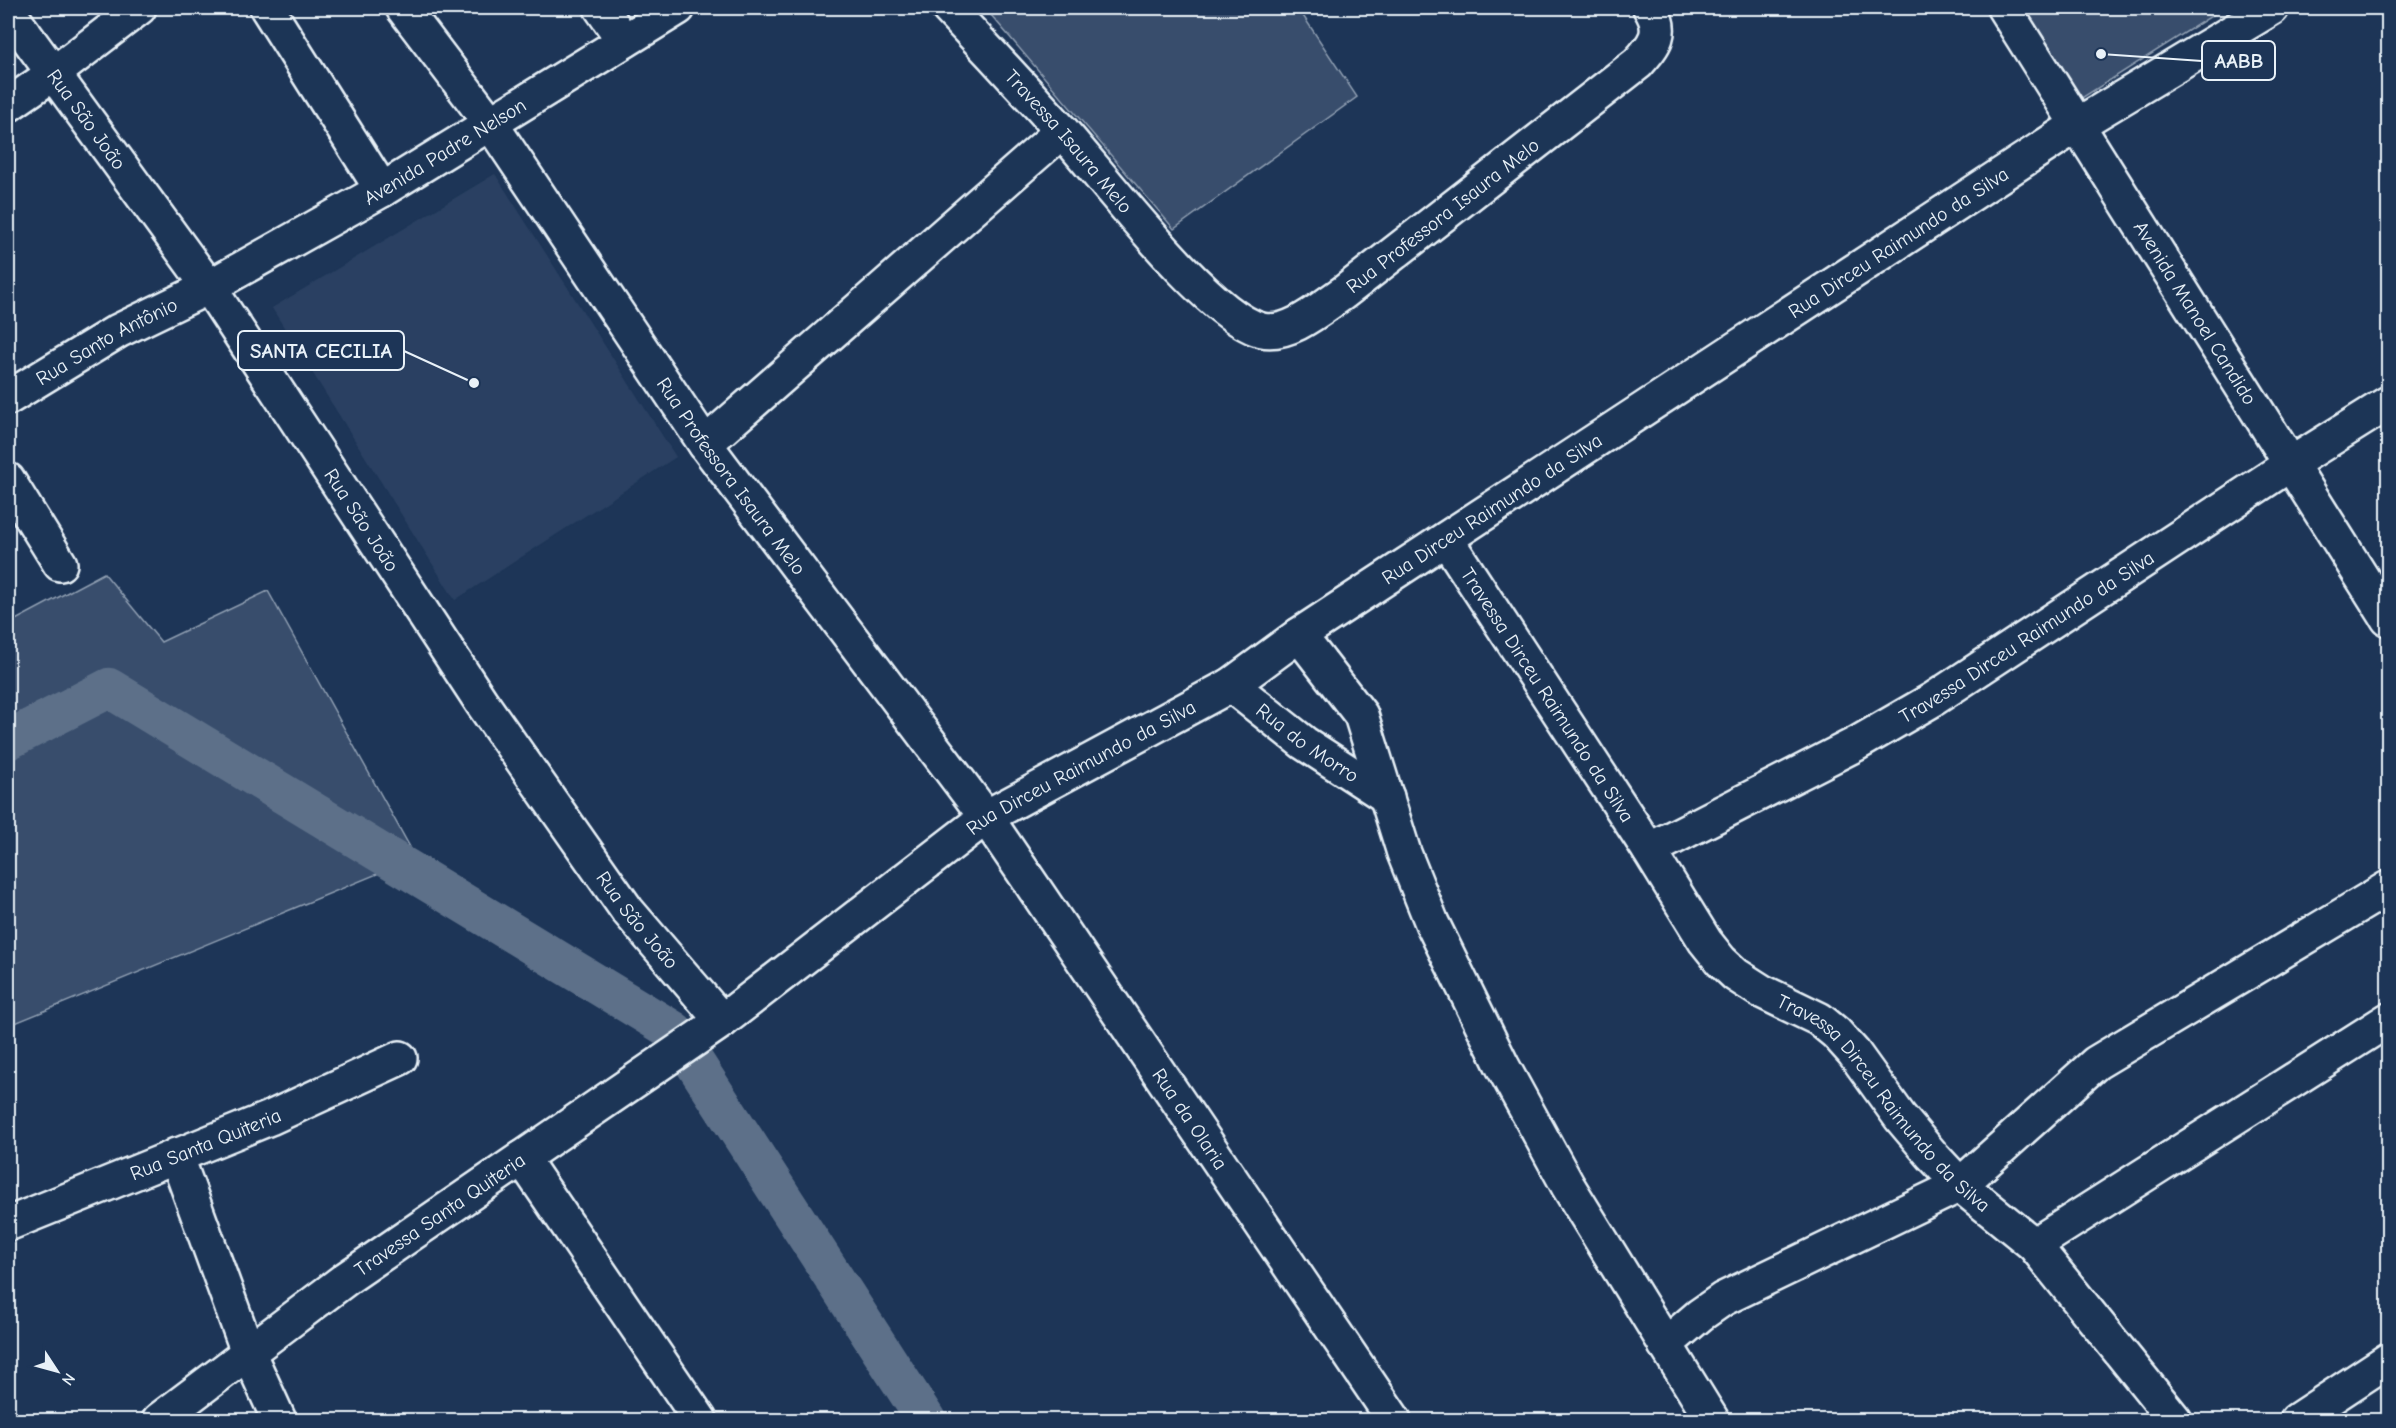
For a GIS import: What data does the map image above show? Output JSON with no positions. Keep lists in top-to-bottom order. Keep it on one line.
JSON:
{"streets":{"street":["Rua São João","Travessa Isaura Melo","Avenida Padre Nelson","Rua Professora Isaura Melo","Rua Dirceu Raimundo da Silva","Avenida Manoel Candido","Rua Santo Antônio","Travessa Dirceu Raimundo da Silva","Rua do Morro","Rua da Olaria","Rua Santa Quiteria","Travessa Santa Quiteria"]},"crossings":[["Rua São João","Avenida Padre Nelson"],["Rua São João","Rua Dirceu Raimundo da Silva"],["Rua São João","Rua Santo Antônio"],["Travessa Isaura Melo","Rua Professora Isaura Melo"],["Avenida Padre Nelson","Rua Professora Isaura Melo"],["Avenida Padre Nelson","Rua Santo Antônio"],["Rua Professora Isaura Melo","Rua Dirceu Raimundo da Silva"],["Rua Professora Isaura Melo","Rua da Olaria"],["Rua Dirceu Raimundo da Silva","Avenida Manoel Candido"],["Rua Dirceu Raimundo da Silva","Travessa Dirceu Raimundo da Silva"],["Rua Dirceu Raimundo da Silva","Rua do Morro"],["Rua Dirceu Raimundo da Silva","Rua da Olaria"],["Rua Dirceu Raimundo da Silva","Travessa Santa Quiteria"],["Avenida Manoel Candido","Travessa Dirceu Raimundo da Silva"]],"places":["AABB","SANTA CECILIA"],"north":"bottom right"}
